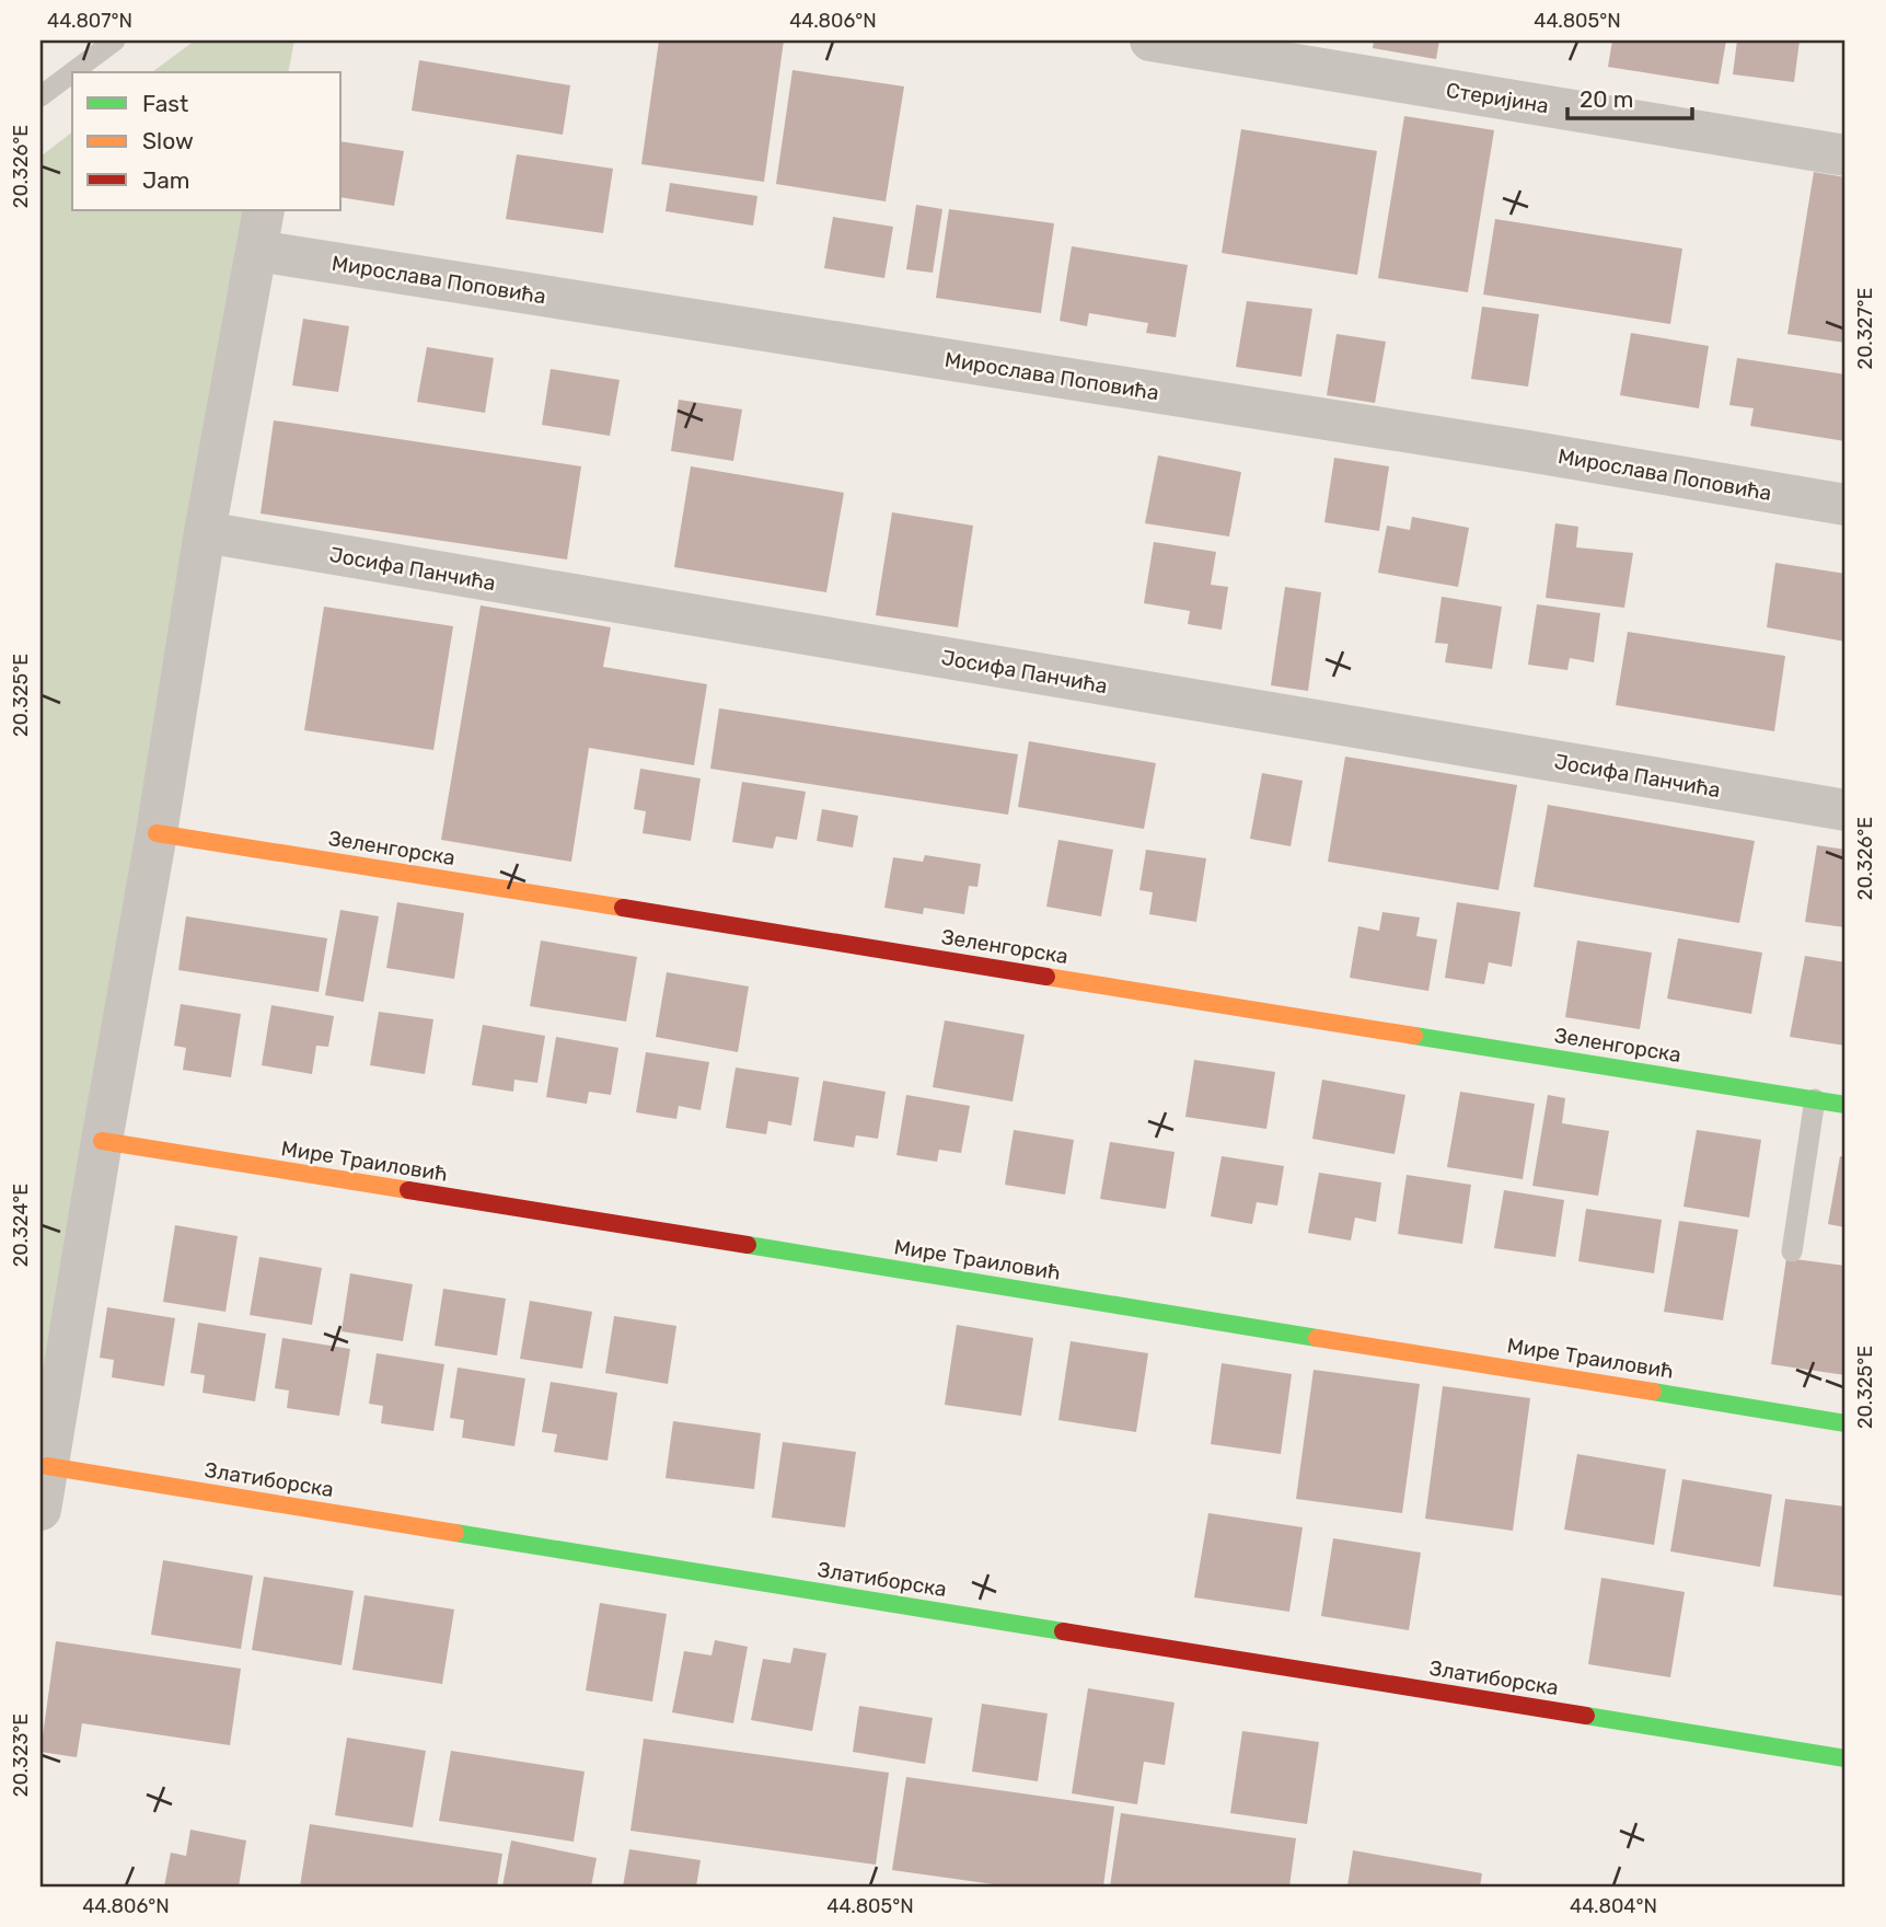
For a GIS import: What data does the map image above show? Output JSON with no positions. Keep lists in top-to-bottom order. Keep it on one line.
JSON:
{"streets":{"street":["Стеријина","Мирослава Поповића","Јосифа Панчића","Зеленгорска","Мире Траиловић","Златиборска"]},"legend":["Fast","Slow","Jam"],"scale_bar":"20 m","coordinates":["44.807°N","44.806°N","44.805°N","20.326°E","20.327°E","20.325°E","20.324°E","20.323°E","44.804°N"]}
